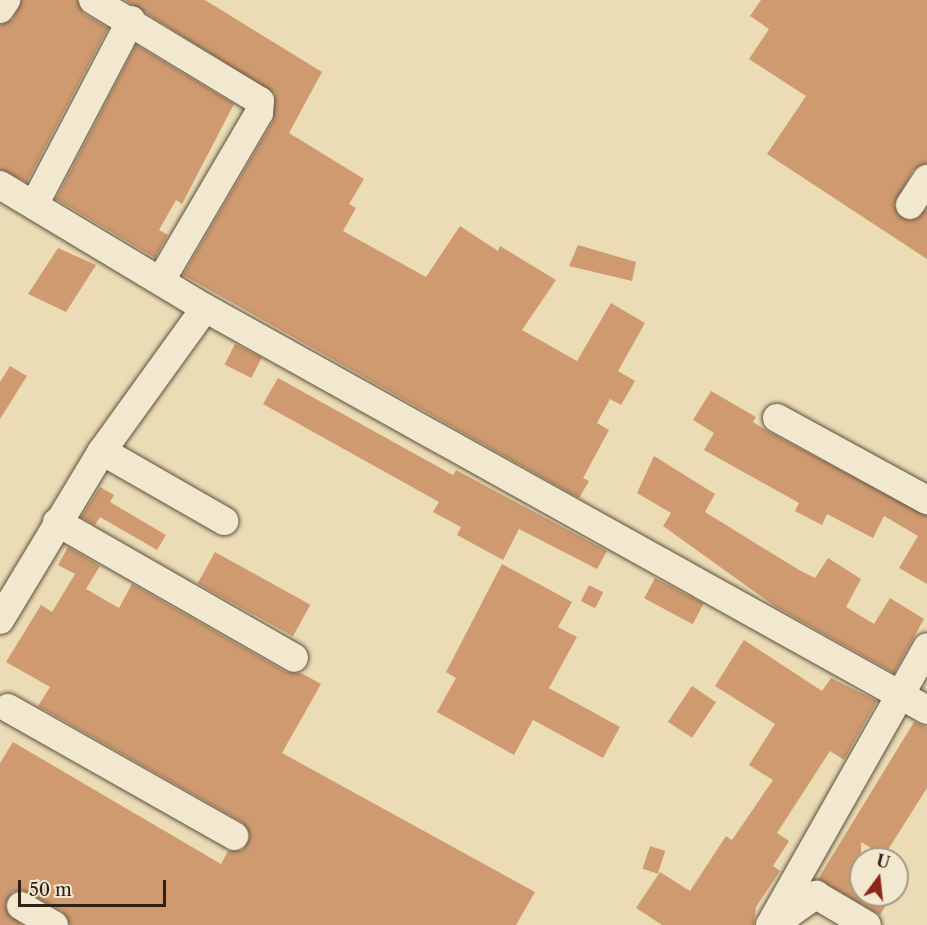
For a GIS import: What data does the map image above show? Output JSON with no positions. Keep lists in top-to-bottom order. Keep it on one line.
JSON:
{"scale_bar":"50 m","north":"top"}
